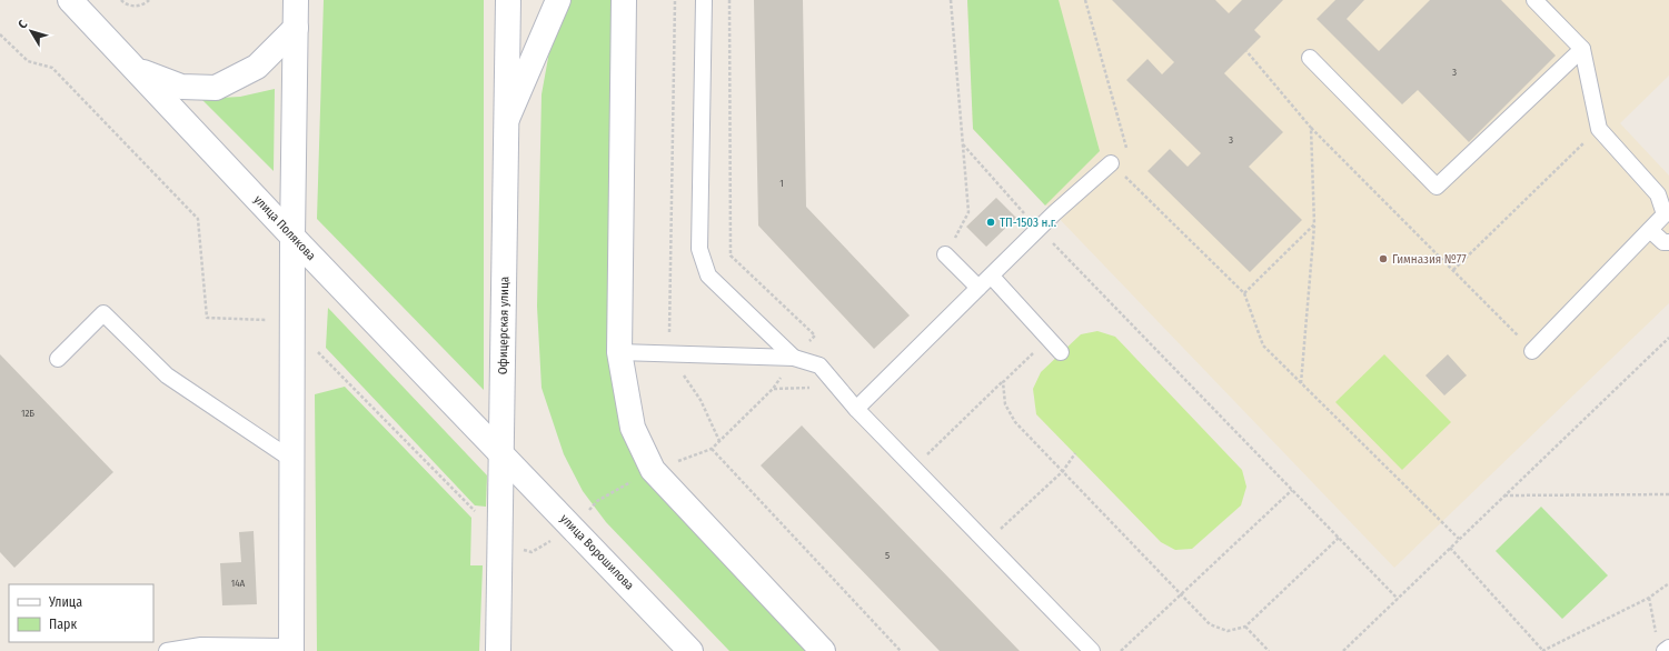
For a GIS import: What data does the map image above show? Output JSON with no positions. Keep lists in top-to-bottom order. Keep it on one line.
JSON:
{"streets":{"main road":["улица Полякова","Офицерская улица","улица Ворошилова"]},"crossings":[["улица Полякова","Офицерская улица"],["улица Полякова","улица Ворошилова"],["Офицерская улица","улица Ворошилова"]],"places":["ТП-1503 н.г.","Гимназия №77"],"house_numbers":["3","3","1","12Б","5","14А"],"legend":["Улица","Парк"],"north":"top left"}
